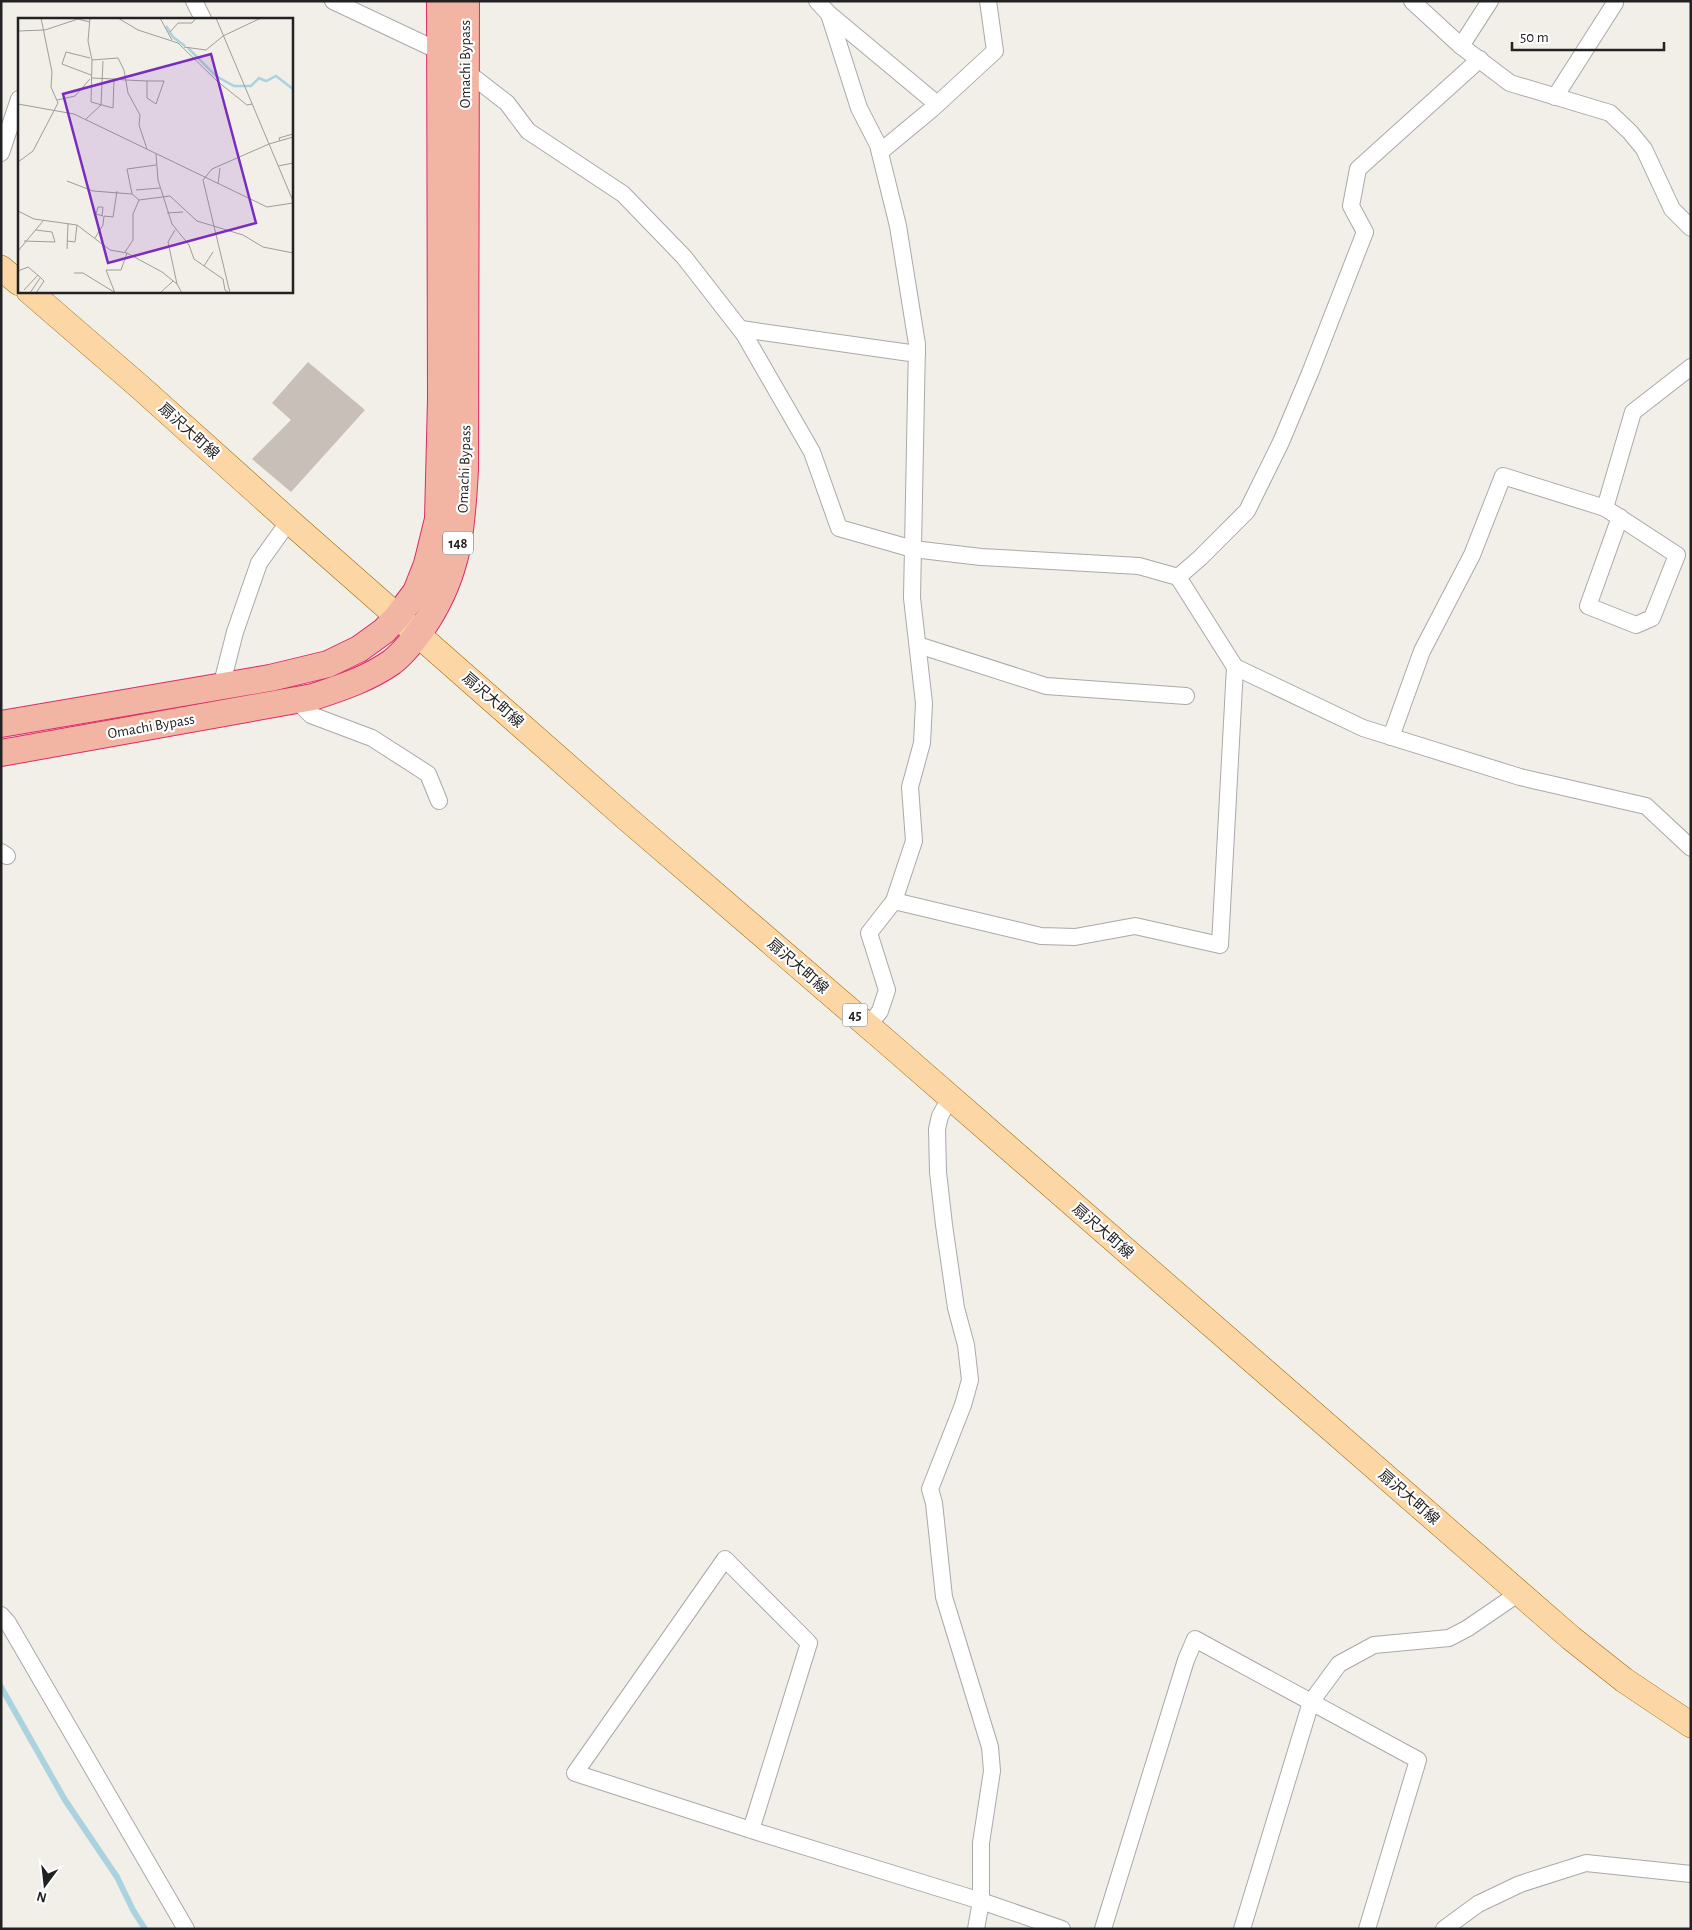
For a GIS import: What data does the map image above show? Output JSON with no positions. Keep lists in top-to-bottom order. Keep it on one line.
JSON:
{"streets":{"highway":["Omachi Bypass","148"],"main road":["扇沢大町線","45"]},"crossings":[["Omachi Bypass","扇沢大町線"]],"scale_bar":"50 m","north":"bottom"}
